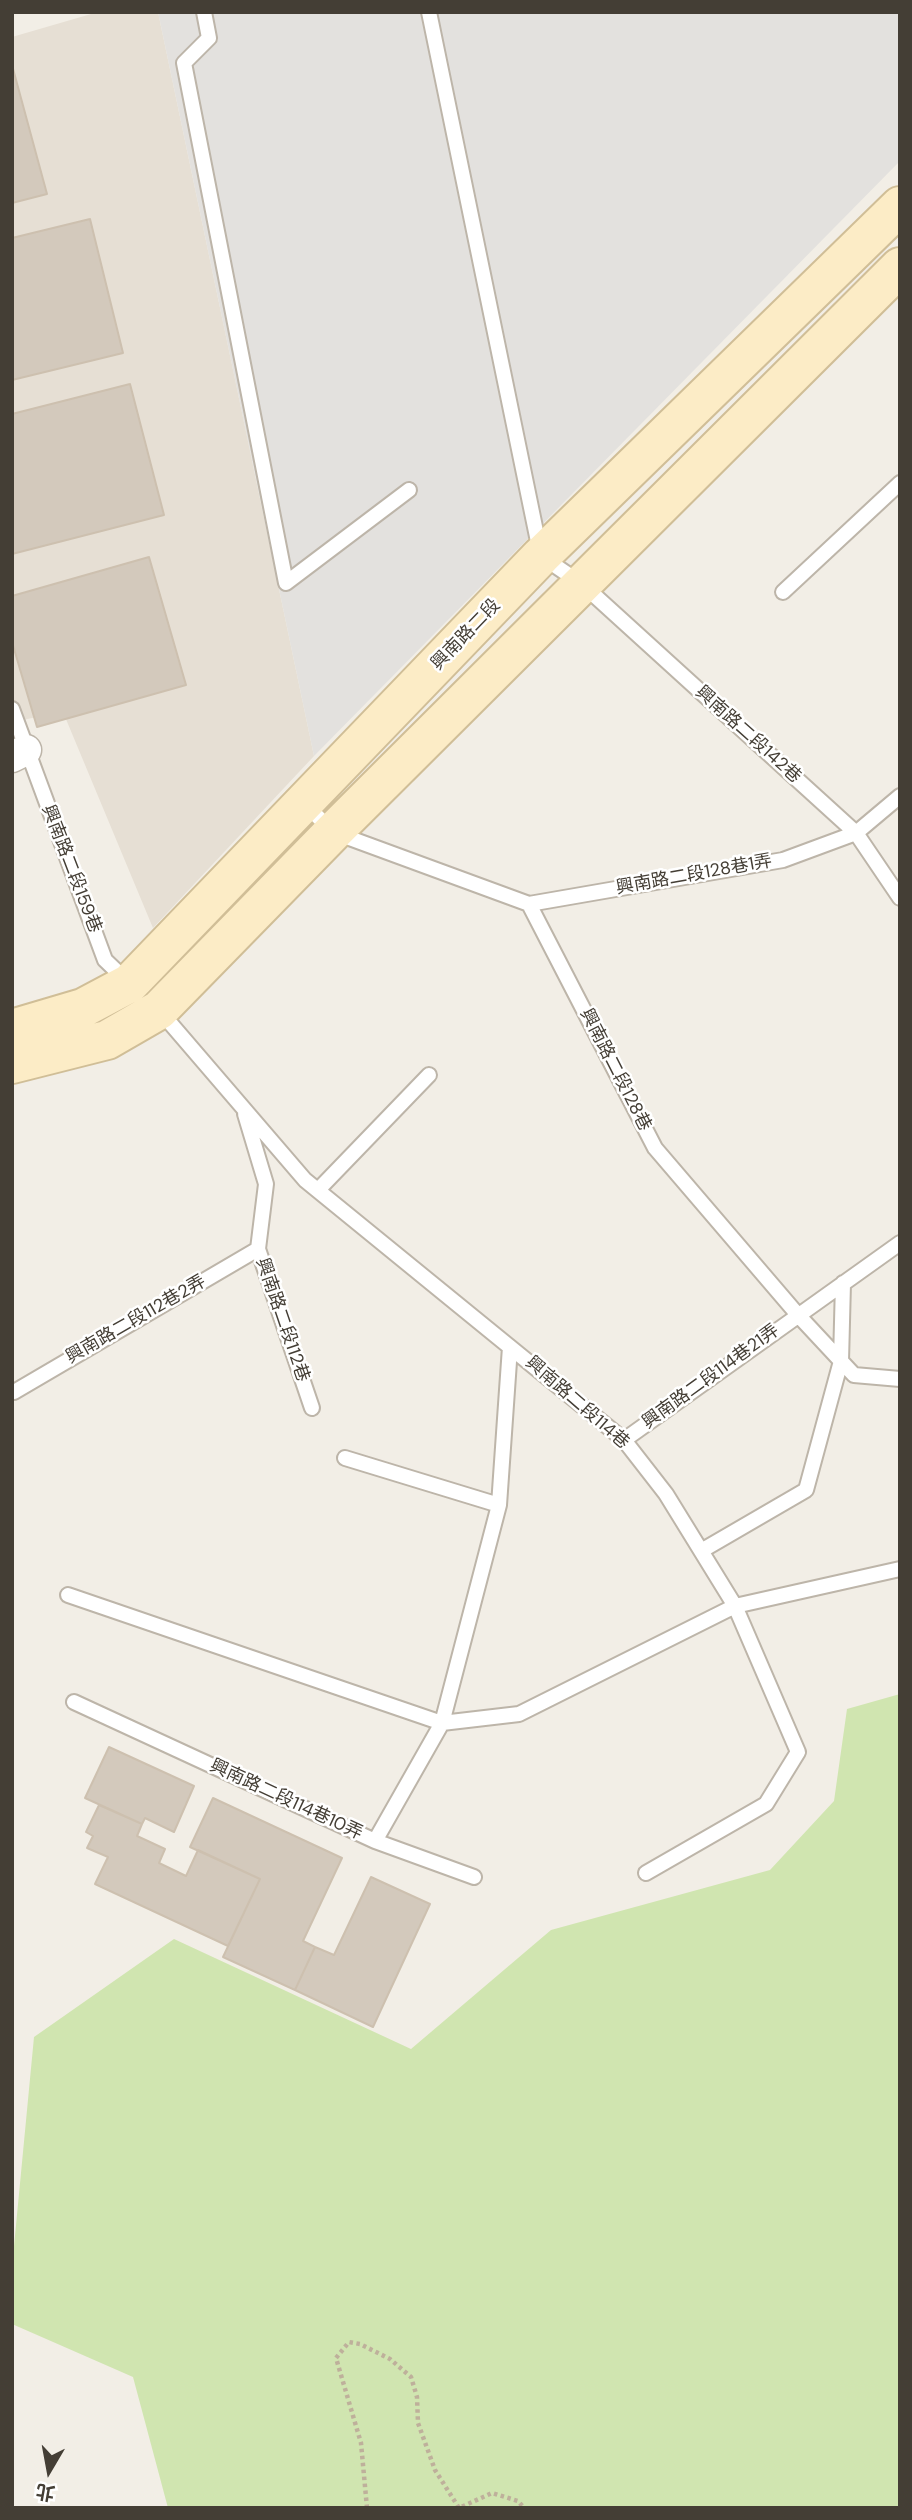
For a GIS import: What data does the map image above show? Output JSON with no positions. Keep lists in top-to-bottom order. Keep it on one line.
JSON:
{"streets":{"street":["興南路二段"],"lane":["興南路二段142巷","興南路二段159巷","興南路二段128巷1弄","興南路二段128巷","興南路二段112巷2弄","興南路二段112巷","興南路二段114巷21弄","興南路二段114巷","興南路二段114巷10弄"]},"crossings":[["興南路二段","興南路二段142巷"],["興南路二段","興南路二段159巷"],["興南路二段","興南路二段114巷"],["興南路二段142巷","興南路二段128巷1弄"],["興南路二段159巷","興南路二段114巷"],["興南路二段128巷1弄","興南路二段128巷"],["興南路二段128巷","興南路二段114巷21弄"],["興南路二段112巷2弄","興南路二段112巷"],["興南路二段112巷","興南路二段114巷"],["興南路二段114巷21弄","興南路二段114巷"],["興南路二段114巷","興南路二段114巷10弄"]],"north":"bottom"}
